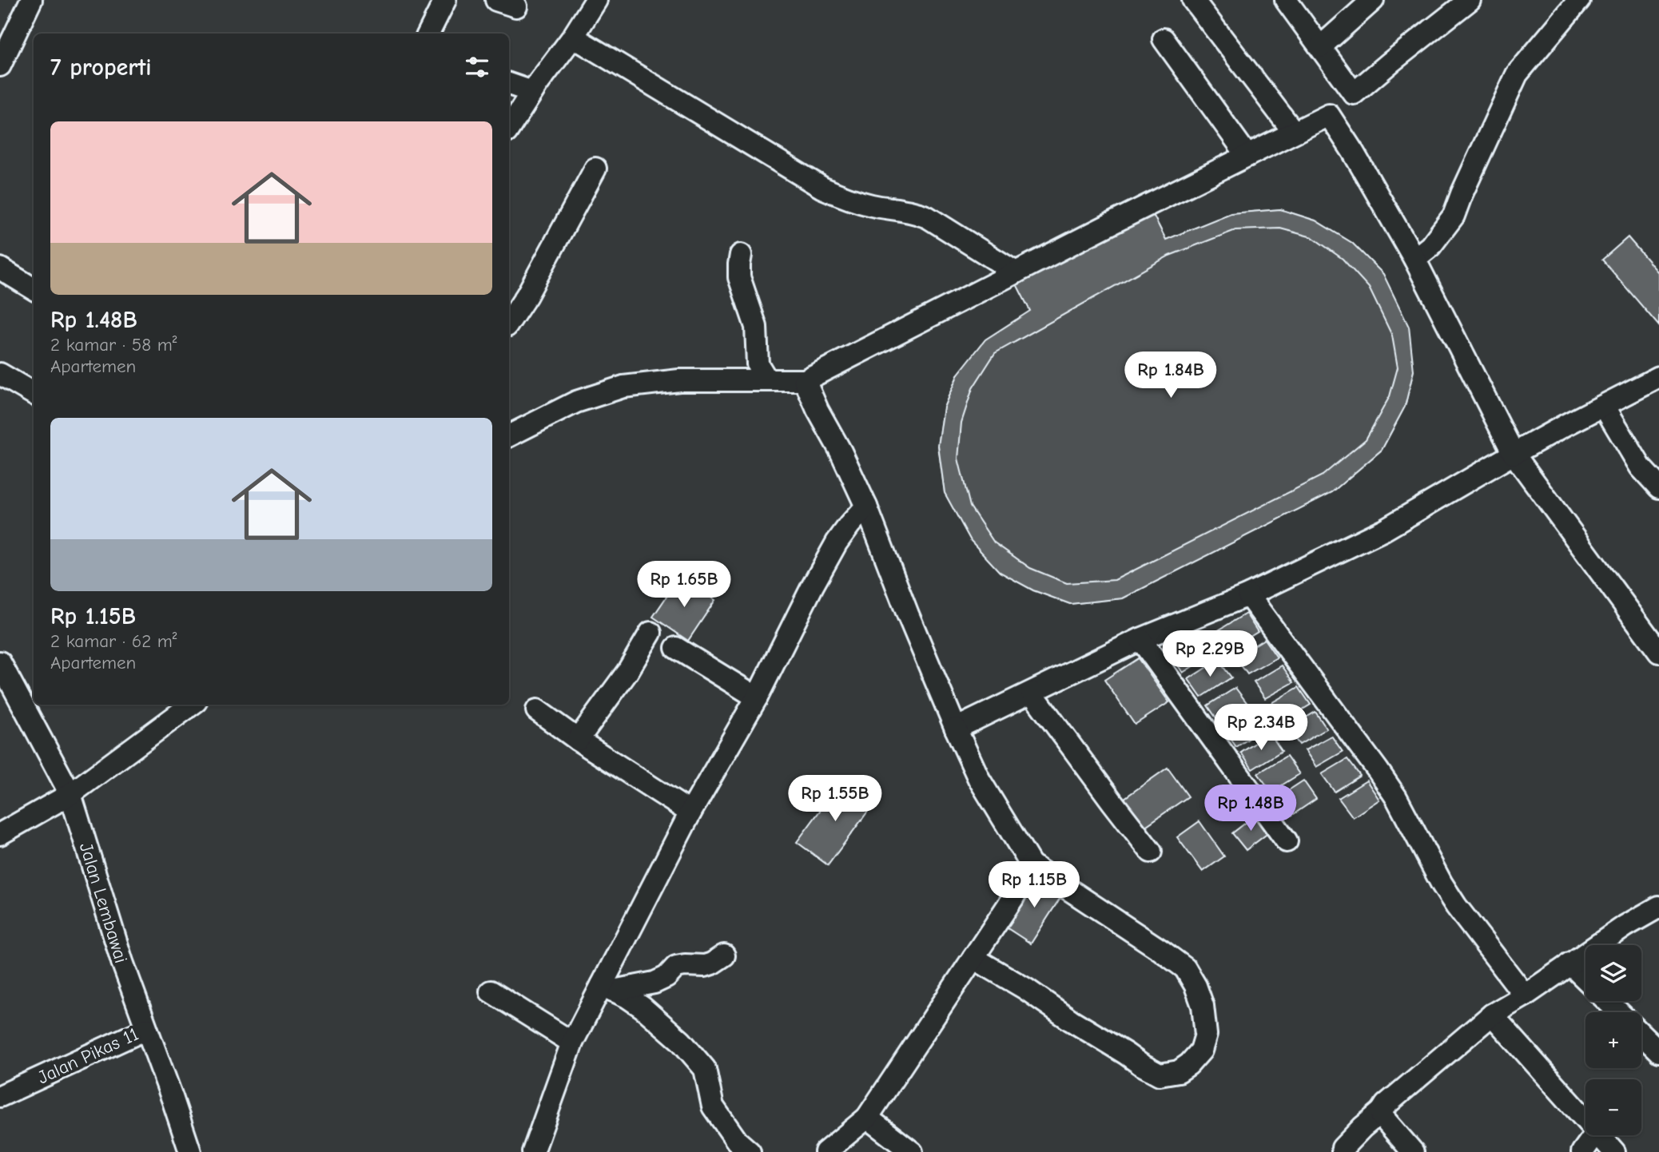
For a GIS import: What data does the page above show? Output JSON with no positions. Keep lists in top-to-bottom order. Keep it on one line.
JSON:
{"streets":{"street":["Jalan Lembawai","Jalan Pikas 11"]},"crossings":[["Jalan Lembawai","Jalan Pikas 11"]],"page":{"heading":"7 properti","list":[{"name":"Rp 1.48B","note":"2 kamar · 58 m² · Apartemen"},{"name":"Rp 1.15B","note":"2 kamar · 62 m² · Apartemen"}],"price":["Rp 1.84B","Rp 1.65B","Rp 2.29B","Rp 2.34B","Rp 1.55B","Rp 1.48B","Rp 1.15B"],"map_buttons":["+","−"]}}
